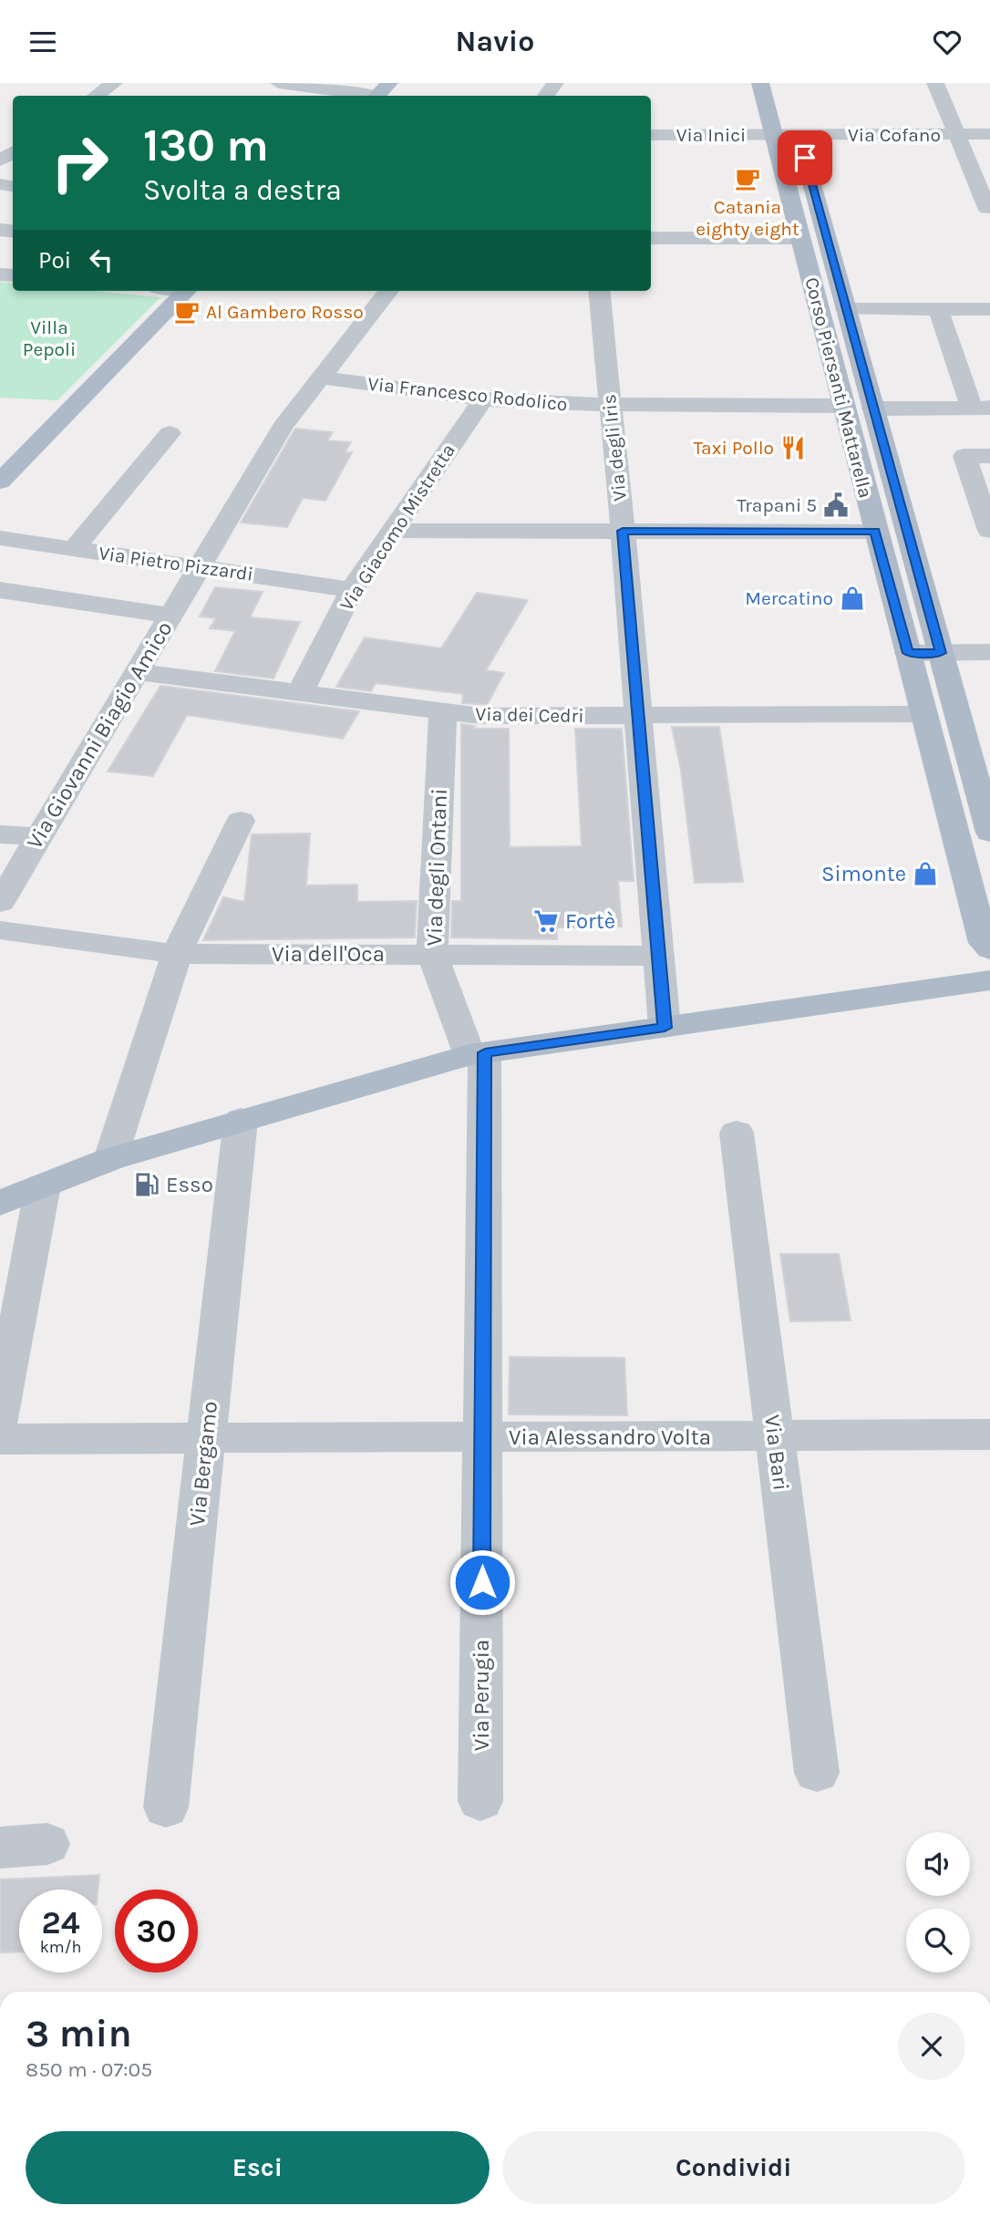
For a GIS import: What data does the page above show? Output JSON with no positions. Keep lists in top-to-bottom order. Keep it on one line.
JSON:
{"streets":{"main road":["Corso Piersanti Mattarella"],"street":["Via Inici","Via Cofano","Via Francesco Rodolico","Via degli Iris","Via Giacomo Mistretta","Via Pietro Pizzardi","Via dei Cedri","Via Giovanni Biagio Amico","Via degli Ontani","Via dell'Oca","Via Alessandro Volta","Via Bari","Via Bergamo","Via Perugia"]},"crossings":[["Via Inici","Via Cofano"],["Via Inici","Corso Piersanti Mattarella"],["Via Cofano","Corso Piersanti Mattarella"],["Corso Piersanti Mattarella","Via Francesco Rodolico"],["Corso Piersanti Mattarella","Via dei Cedri"],["Via Francesco Rodolico","Via degli Iris"],["Via Francesco Rodolico","Via Giacomo Mistretta"],["Via Francesco Rodolico","Via Giovanni Biagio Amico"],["Via degli Iris","Via dei Cedri"],["Via degli Iris","Via dell'Oca"],["Via Giacomo Mistretta","Via Pietro Pizzardi"],["Via Giacomo Mistretta","Via dei Cedri"],["Via Pietro Pizzardi","Via Giovanni Biagio Amico"],["Via dei Cedri","Via Giovanni Biagio Amico"],["Via dei Cedri","Via degli Ontani"],["Via degli Ontani","Via dell'Oca"],["Via degli Ontani","Via Perugia"],["Via Alessandro Volta","Via Bari"],["Via Alessandro Volta","Via Bergamo"],["Via Alessandro Volta","Via Perugia"]],"parks":["Villa Pepoli"],"places":{"cafe":["Catania eighty eight","Al Gambero Rosso"],"restaurant":["Taxi Pollo"],"public building":["Trapani 5"],"shop":["Mercatino","Simonte"],"supermarket":["Fortè"],"fuel station":["Esso"]},"page":{"header":"Navio","turn":["130 m","Svolta a destra"],"then":"Poi","speed":"24 km/h","limit":"30","heading":["3 min","850 m · 07:05"],"buttons":["Esci","Condividi"]}}
